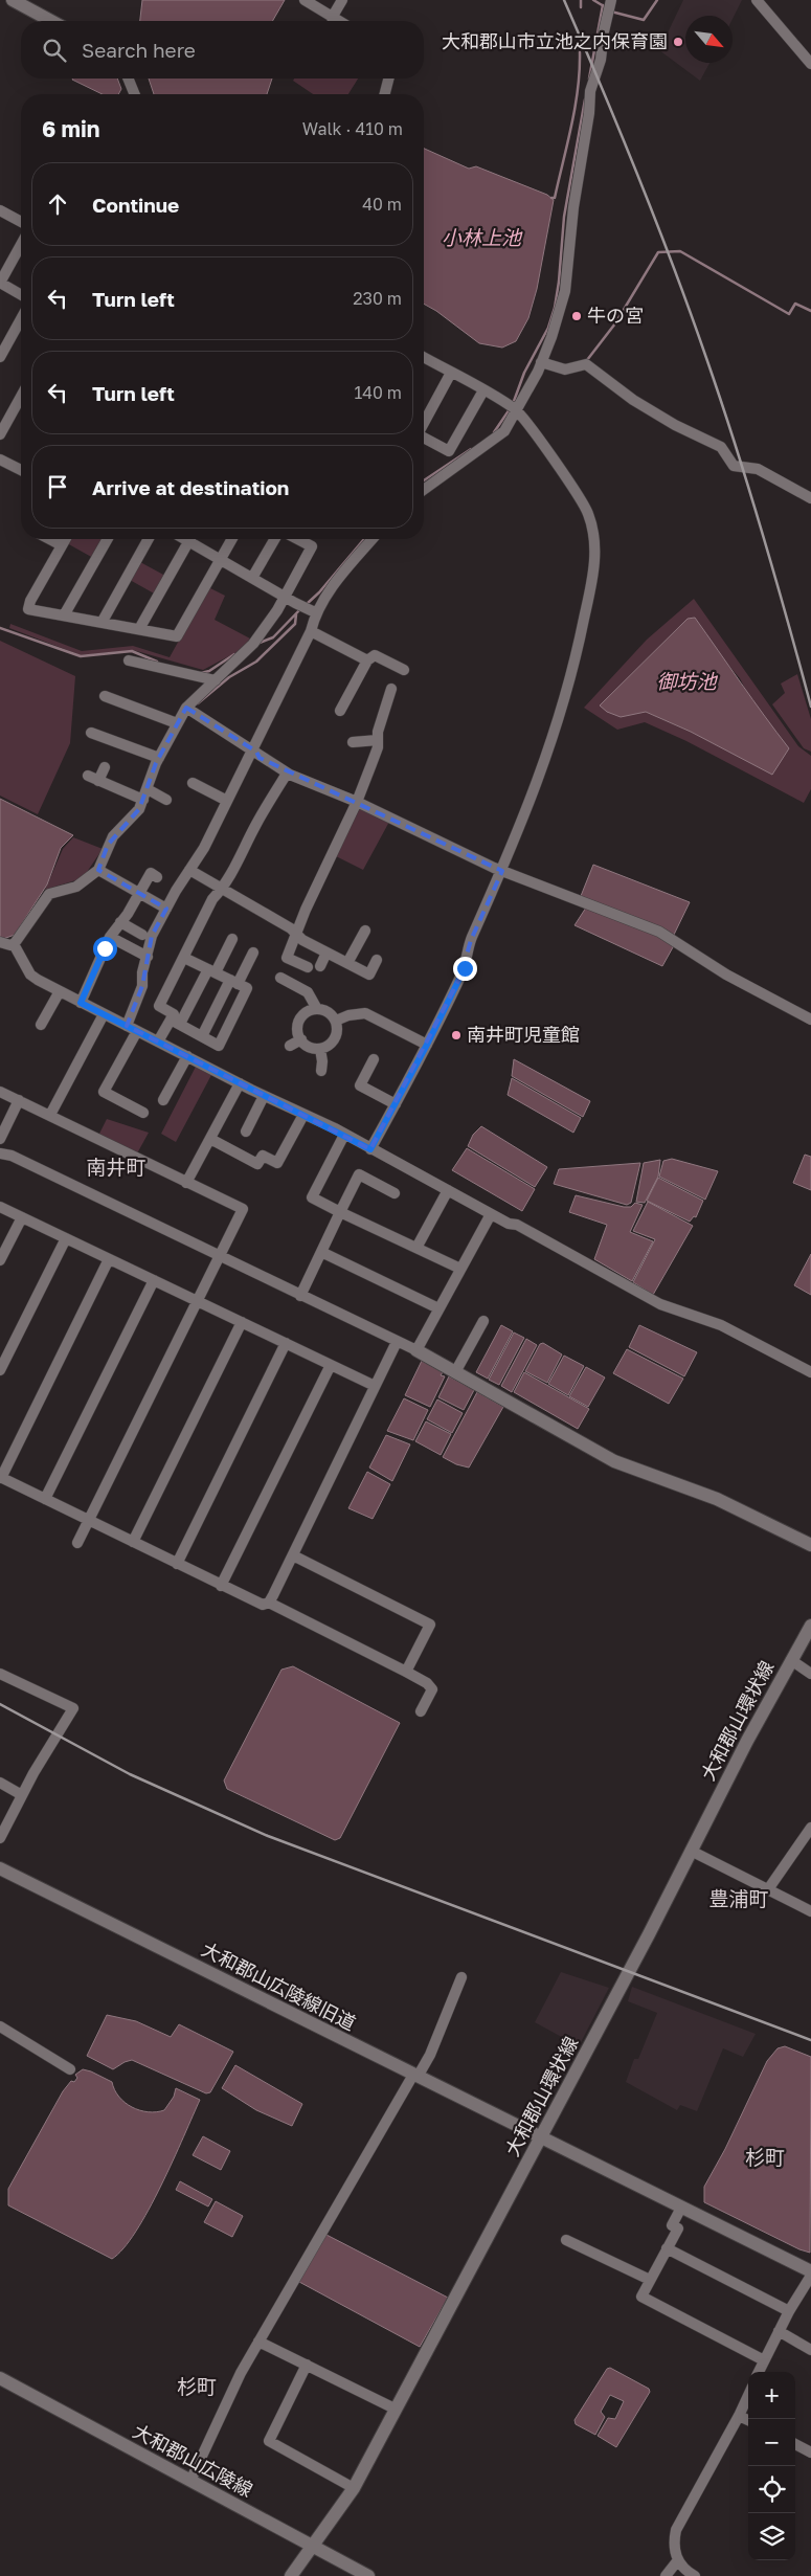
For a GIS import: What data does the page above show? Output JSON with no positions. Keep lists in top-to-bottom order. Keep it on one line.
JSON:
{"streets":{"main road":["大和郡山環状線","大和郡山広陵線旧道","大和郡山広陵線"]},"crossings":[["大和郡山環状線","大和郡山広陵線旧道"],["大和郡山環状線","大和郡山広陵線"]],"districts":["南井町","豊浦町","杉町","杉町"],"water":["小林上池","御坊池"],"places":["大和郡山市立池之内保育園","牛の宮","南井町児童館"],"north":"bottom right","page":{"search":"Search here","heading":["6 min","Walk · 410 m"],"list":[["Continue","40 m"],["Turn left","230 m"],["Turn left","140 m"],"Arrive at destination"],"map_buttons":["+","−"]}}
